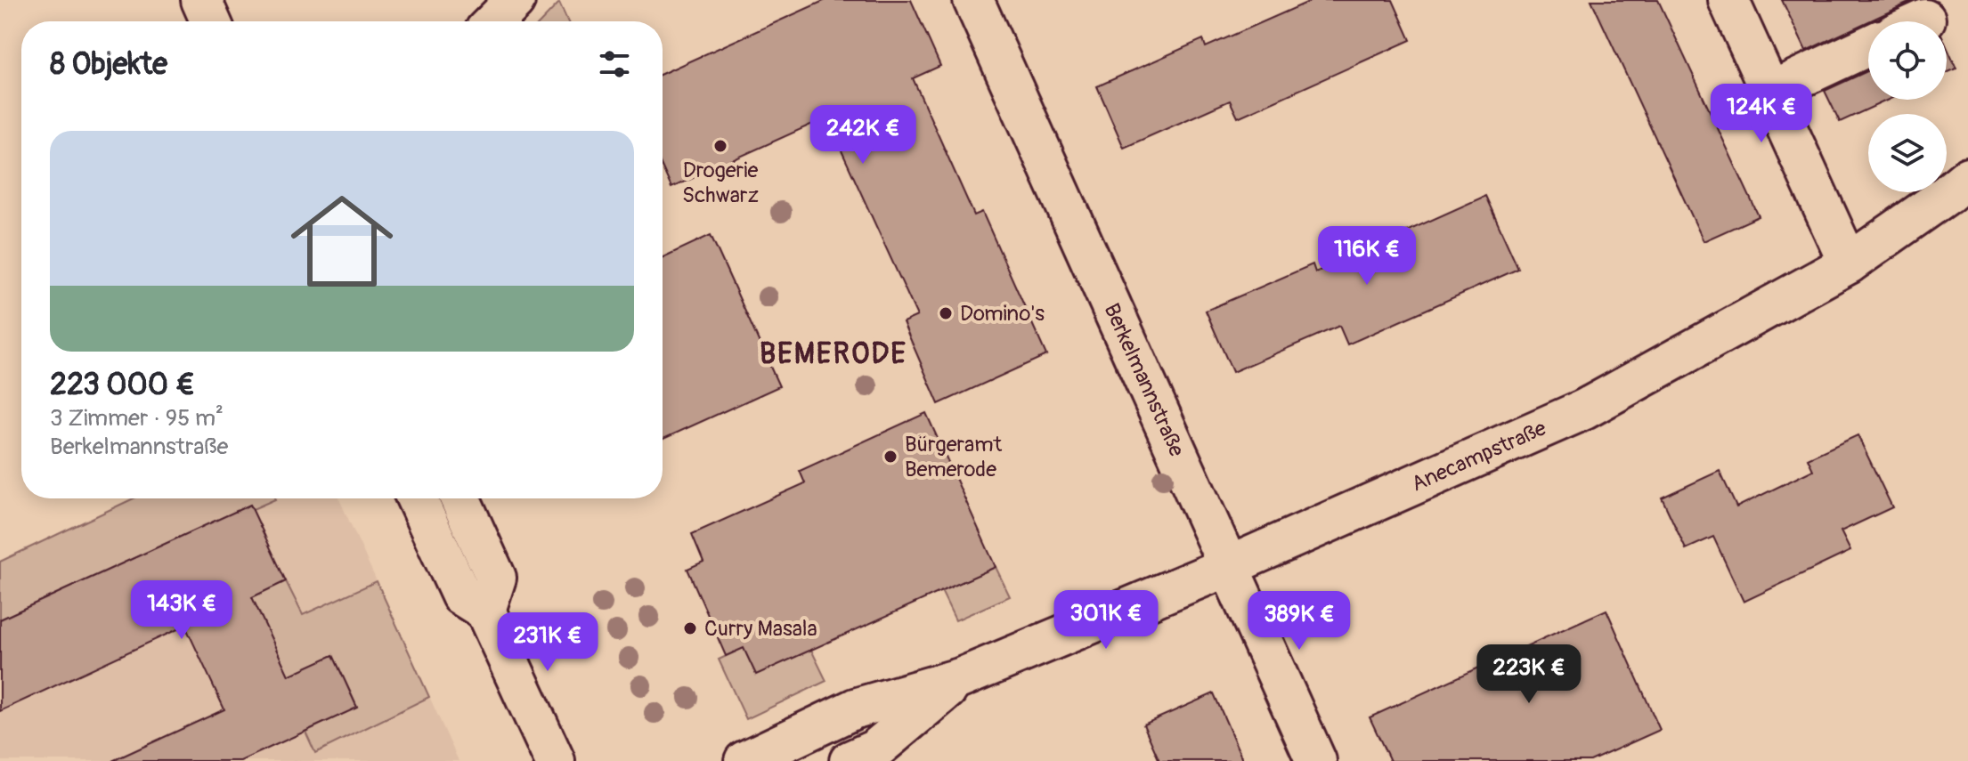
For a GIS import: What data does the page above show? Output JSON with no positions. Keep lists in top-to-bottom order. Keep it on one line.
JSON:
{"streets":{"street":["Berkelmannstraße","Anecampstraße"]},"crossings":[["Berkelmannstraße","Anecampstraße"]],"districts":["BEMERODE"],"places":["Drogerie Schwarz","Domino's","Bürgeramt Bemerode","Curry Masala"],"page":{"heading":"8 Objekte","price":["124K €","242K €","116K €","143K €","301K €","389K €","231K €","223K €"],"list":[{"name":"223 000 €","note":"3 Zimmer · 95 m² · Berkelmannstraße"}]}}
